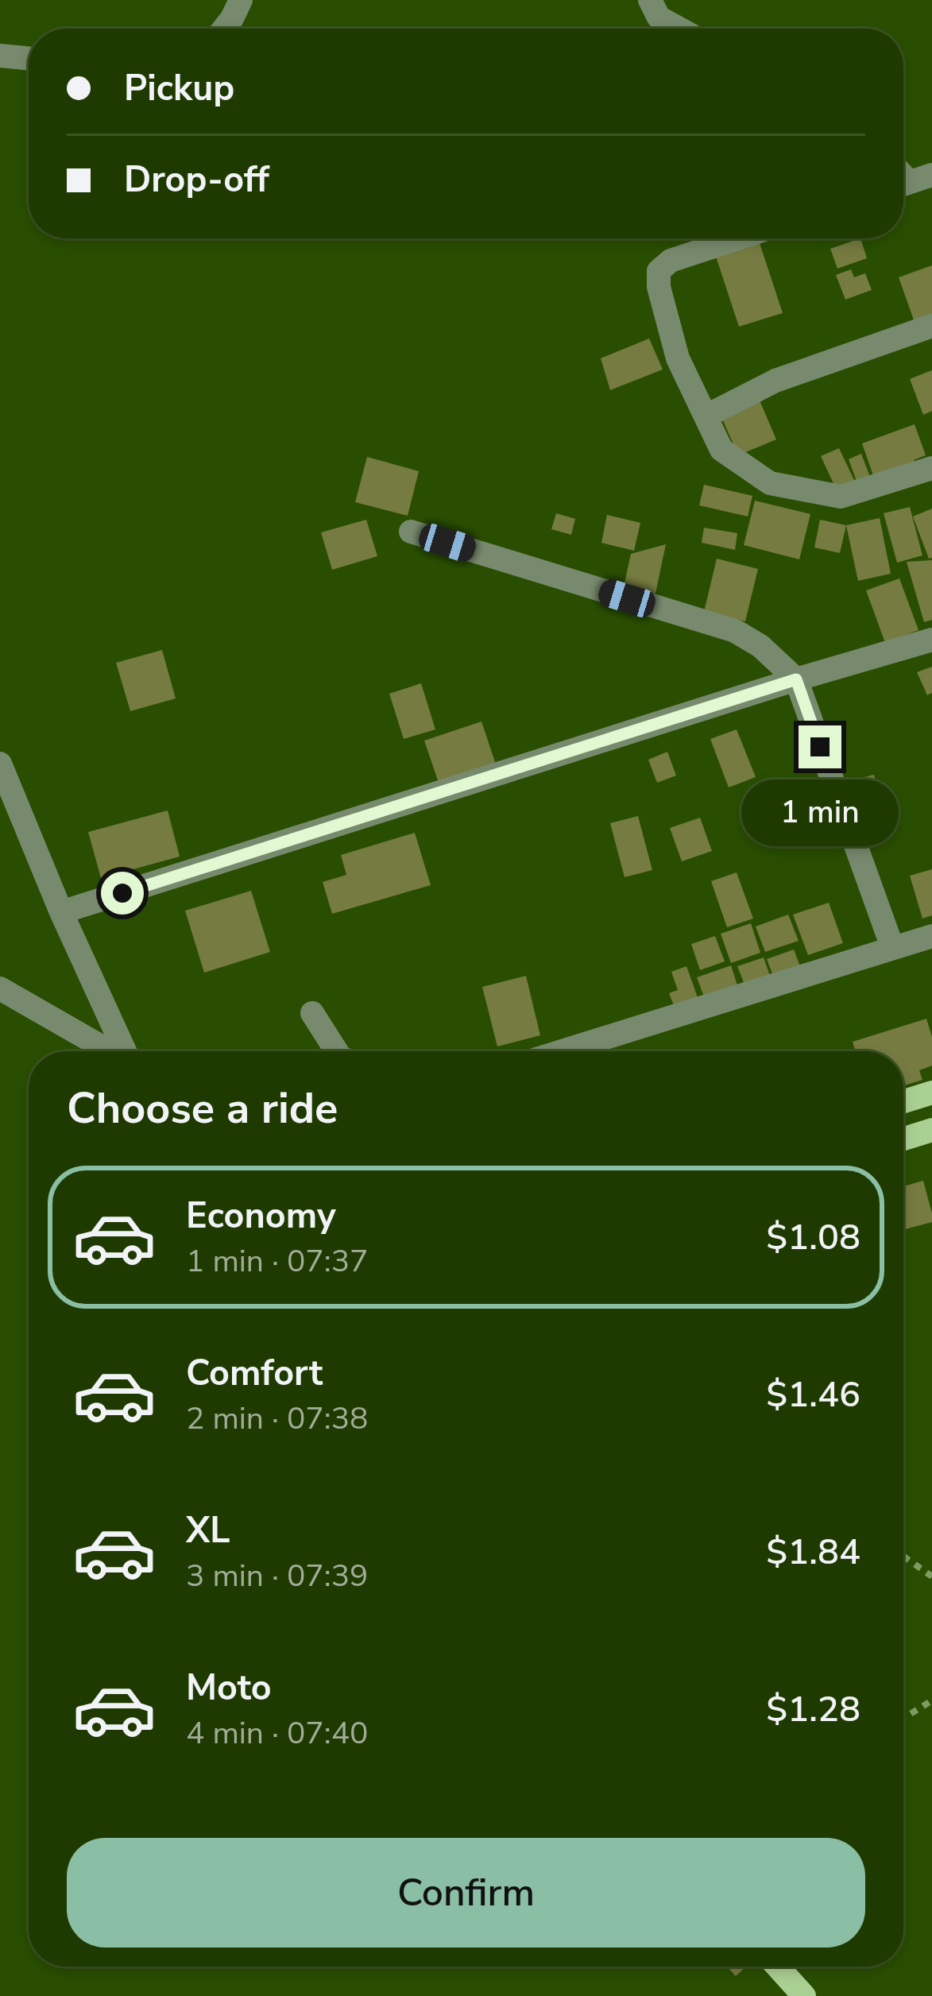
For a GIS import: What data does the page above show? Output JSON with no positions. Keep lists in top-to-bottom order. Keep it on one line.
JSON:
{"page":{"banner":["Pickup","Drop-off"],"bubble":"1 min","heading":"Choose a ride","list":[{"name":"Economy","note":"1 min · 07:37","value":"$1.08"},{"name":"Comfort","note":"2 min · 07:38","value":"$1.46"},{"name":"XL","note":"3 min · 07:39","value":"$1.84"},{"name":"Moto","note":"4 min · 07:40","value":"$1.28"}],"buttons":"Confirm"}}
